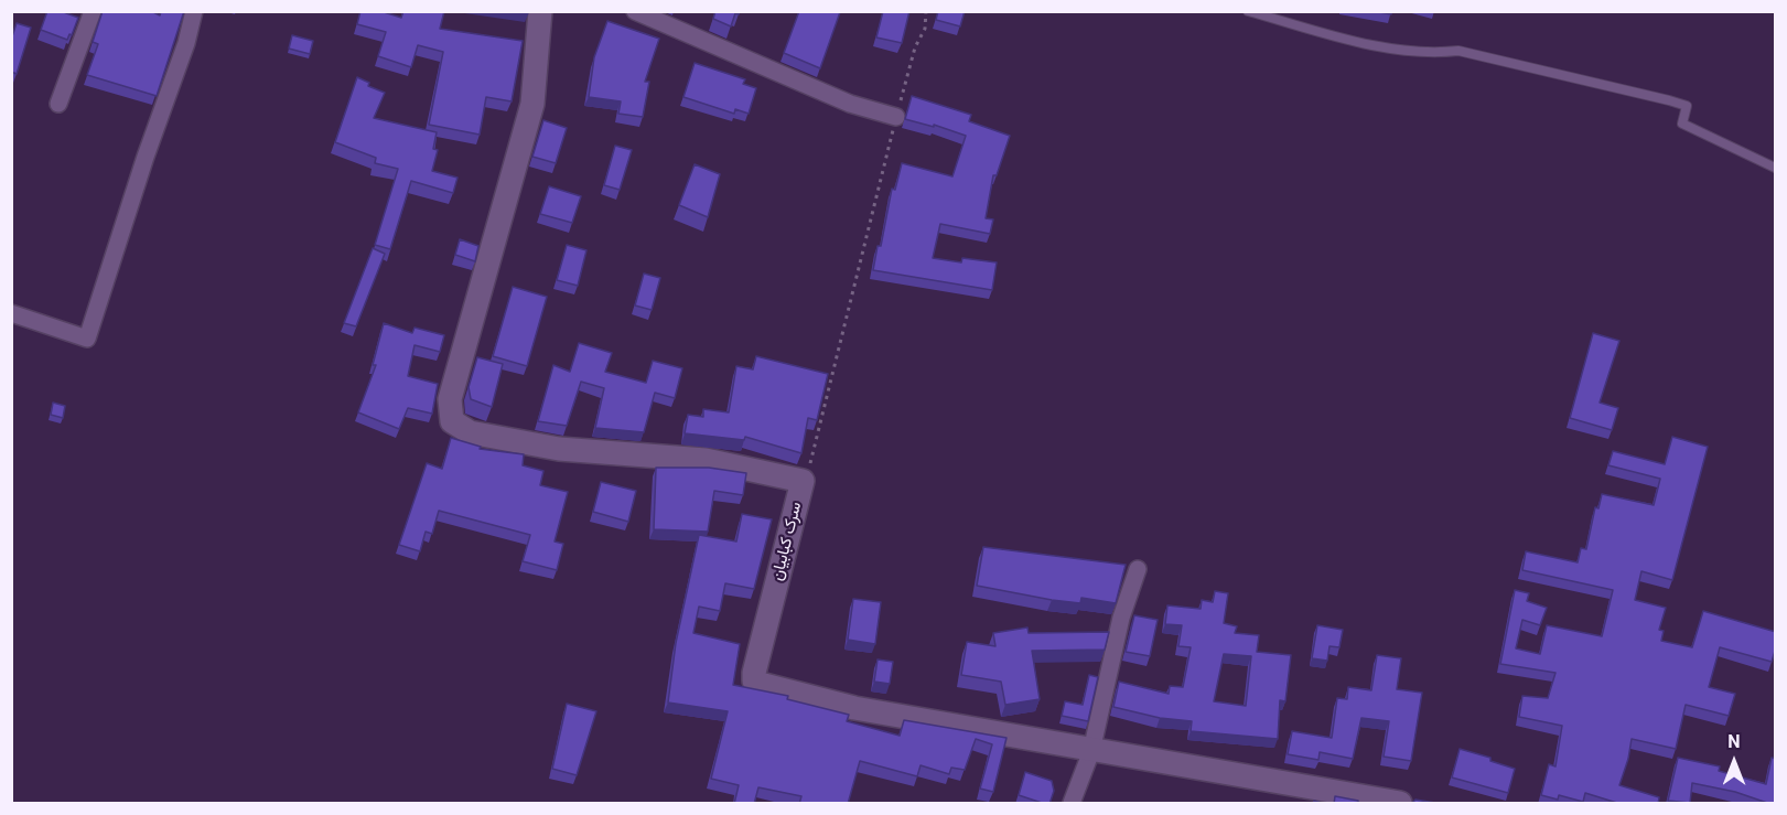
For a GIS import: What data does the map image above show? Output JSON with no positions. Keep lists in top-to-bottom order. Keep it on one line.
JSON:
{"streets":{"street":["سرک کبابیان"]},"north":"top"}
